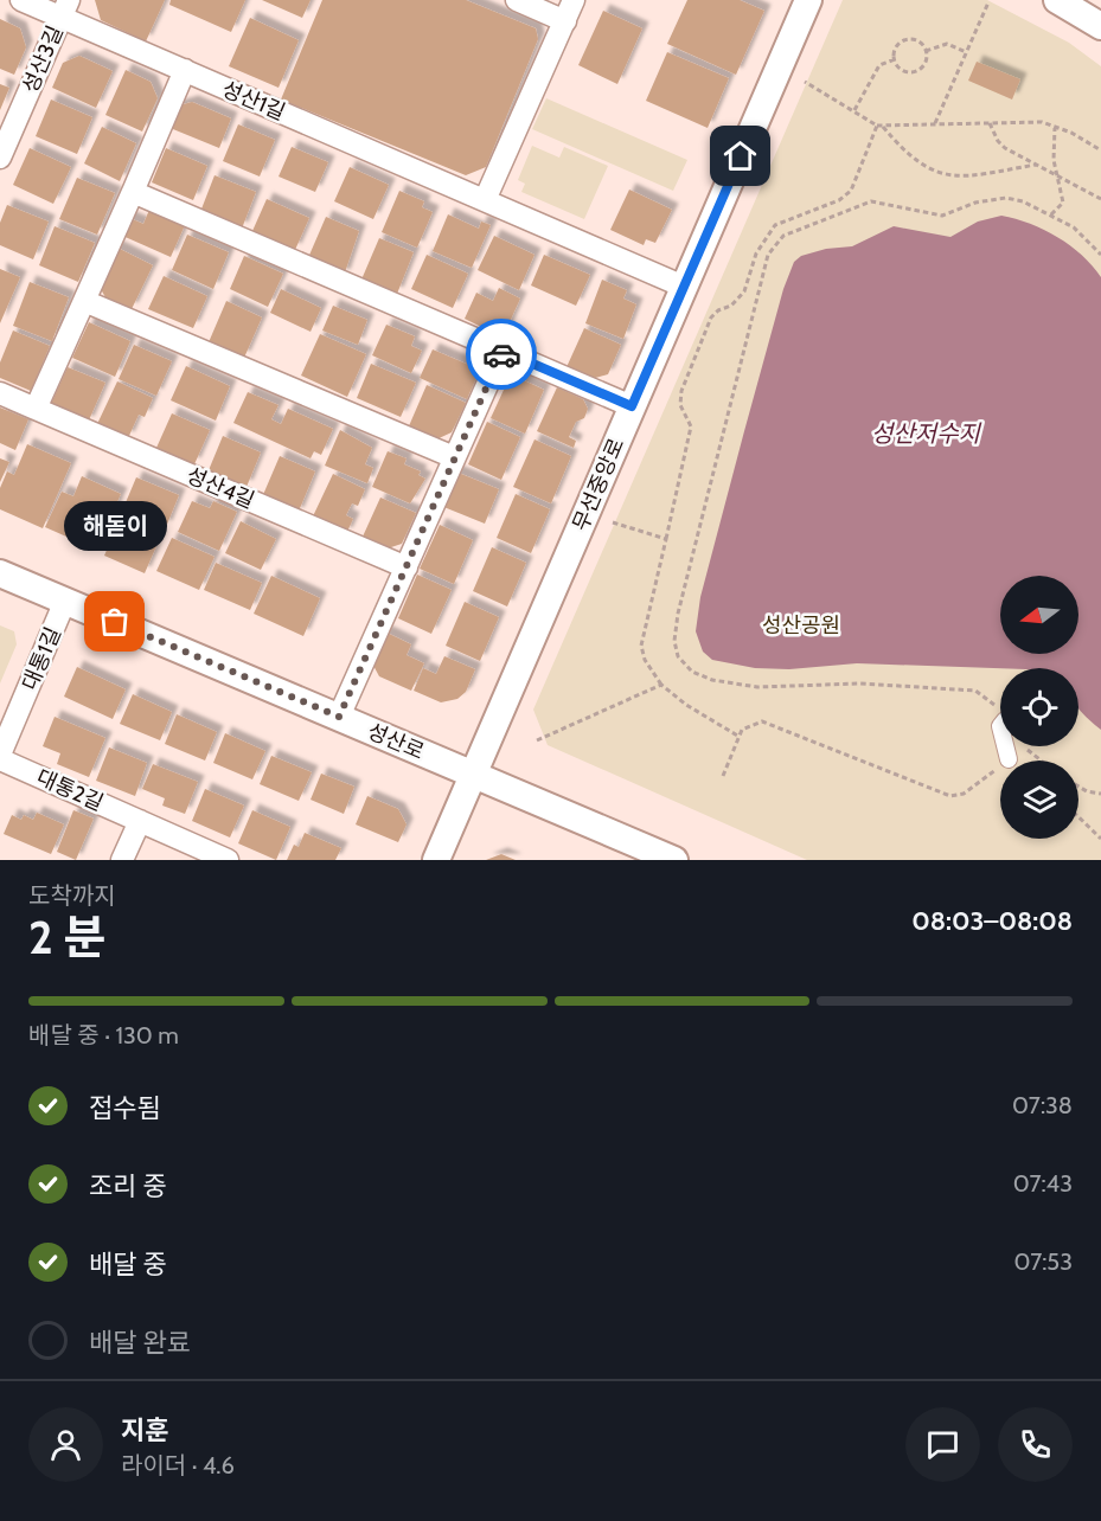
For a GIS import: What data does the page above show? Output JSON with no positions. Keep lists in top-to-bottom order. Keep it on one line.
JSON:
{"streets":{"street":["성산3길","성산1길","무선중앙로","성산4길","대통1길","성산로","대통2길"]},"crossings":[["성산3길","성산1길"],["성산1길","무선중앙로"],["무선중앙로","성산로"],["대통1길","성산로"],["대통1길","대통2길"]],"water":["성산저수지"],"parks":["성산공원"],"places":["해돋이"],"north":"left","page":{"bubble":"해돋이","heading":["2 분","도착까지","08:03–08:08"],"panel":["지훈","라이더 · 4.6"],"bar":"배달 중 · 130 m","list":[["접수됨","07:38"],["조리 중","07:43"],["배달 중","07:53"],"배달 완료"]}}
